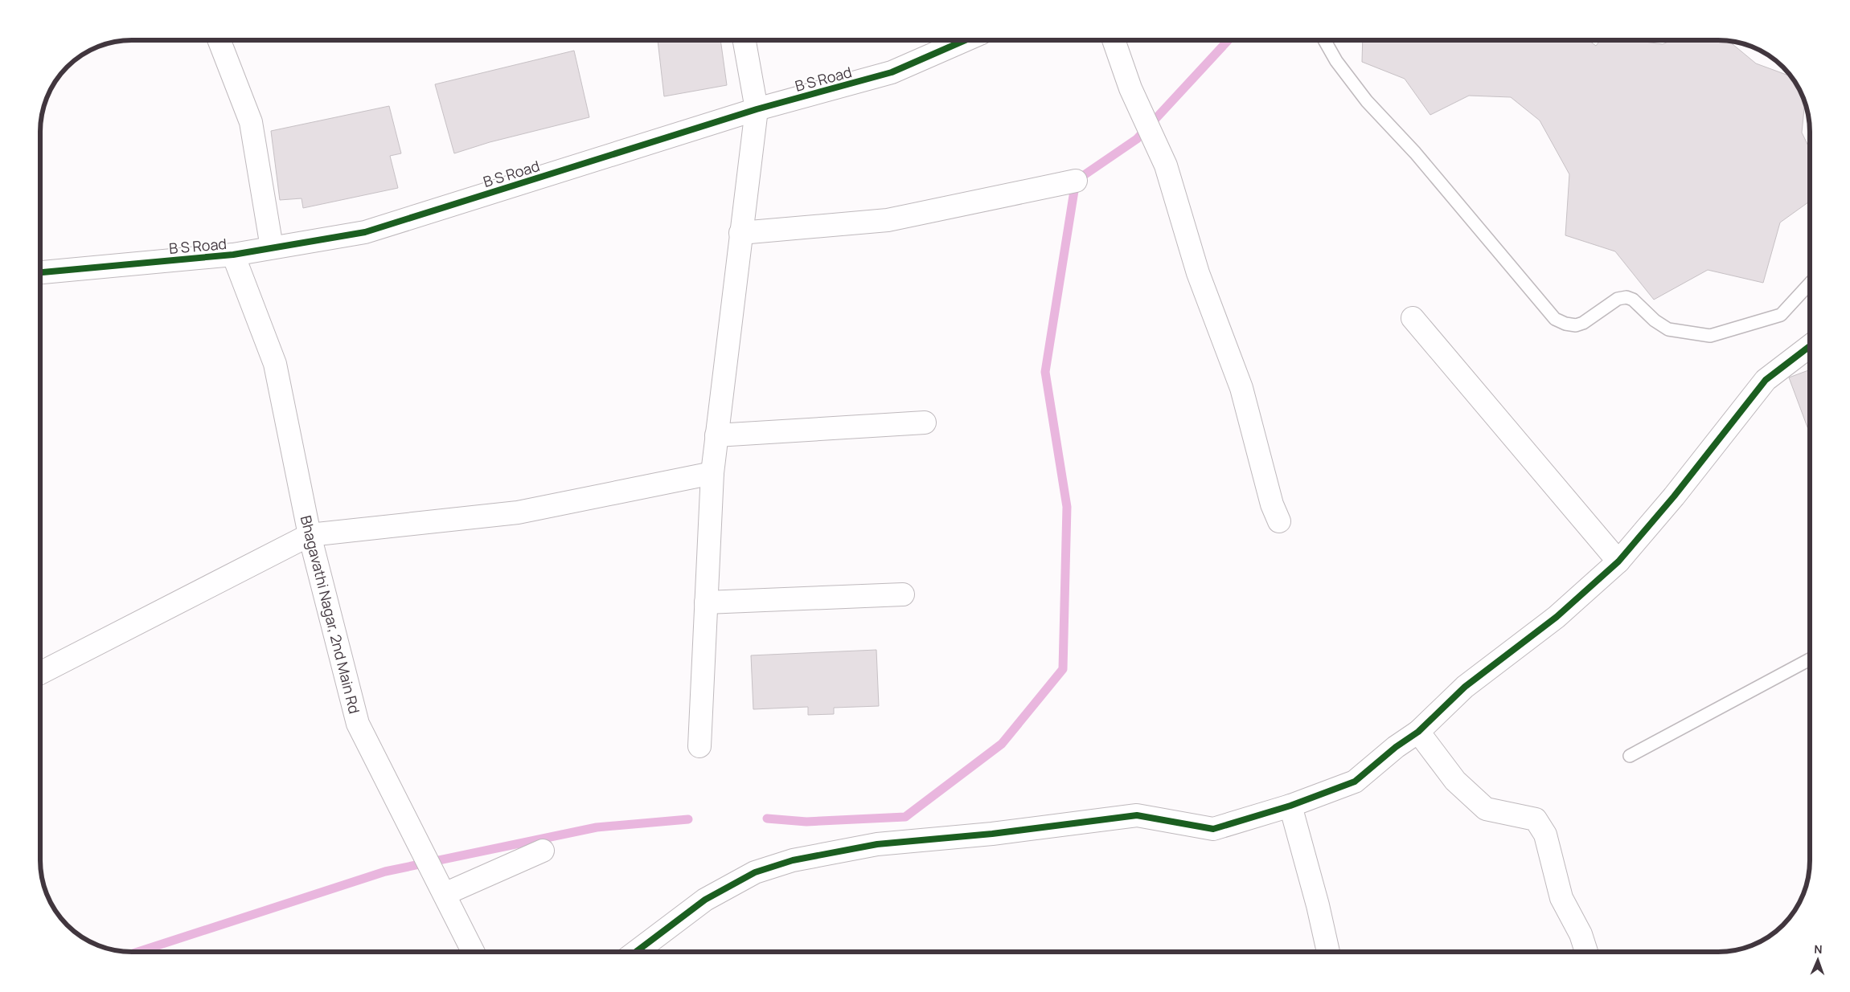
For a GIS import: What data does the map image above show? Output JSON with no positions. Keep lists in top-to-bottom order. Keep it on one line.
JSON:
{"streets":{"street":["B S Road","Bhagavathi Nagar, 2nd Main Rd"]},"crossings":[["B S Road","Bhagavathi Nagar, 2nd Main Rd"]],"north":"top"}
